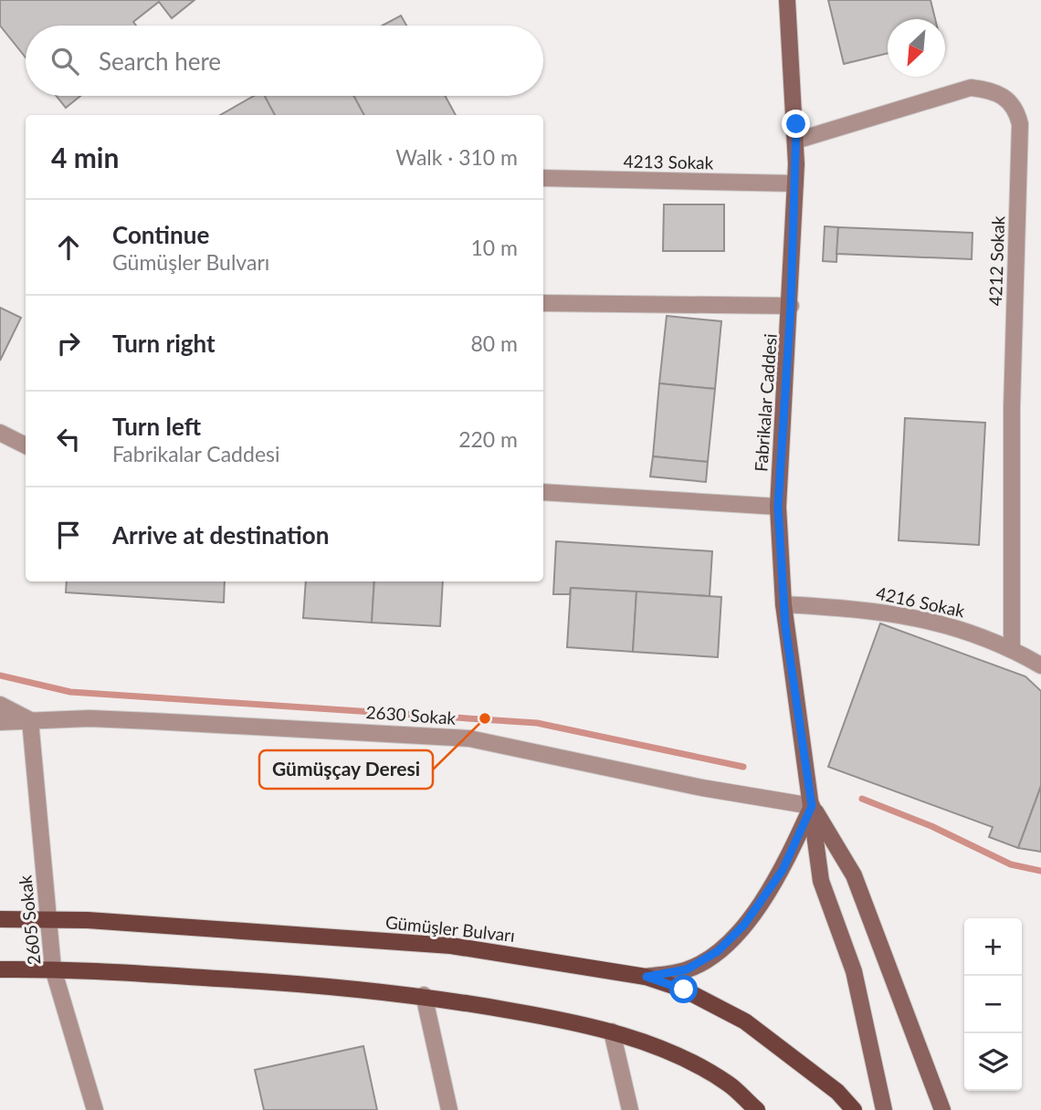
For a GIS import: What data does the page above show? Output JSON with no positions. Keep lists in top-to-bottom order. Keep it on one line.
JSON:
{"streets":{"main road":["Gümüşler Bulvarı"],"street":["4213 Sokak","4212 Sokak","Fabrikalar Caddesi","4216 Sokak","2630 Sokak","2605 Sokak"]},"crossings":[["4213 Sokak","Fabrikalar Caddesi"],["4212 Sokak","Fabrikalar Caddesi"],["4212 Sokak","4216 Sokak"],["Fabrikalar Caddesi","4216 Sokak"],["Fabrikalar Caddesi","2630 Sokak"],["2630 Sokak","2605 Sokak"],["2605 Sokak","Gümüşler Bulvarı"]],"places":["Gümüşçay Deresi"],"north":"bottom left","page":{"search":"Search here","heading":["4 min","Walk · 310 m"],"list":[["Continue","Gümüşler Bulvarı","10 m"],["Turn right","80 m"],["Turn left","Fabrikalar Caddesi","220 m"],"Arrive at destination"],"map_buttons":["+","−"]}}
